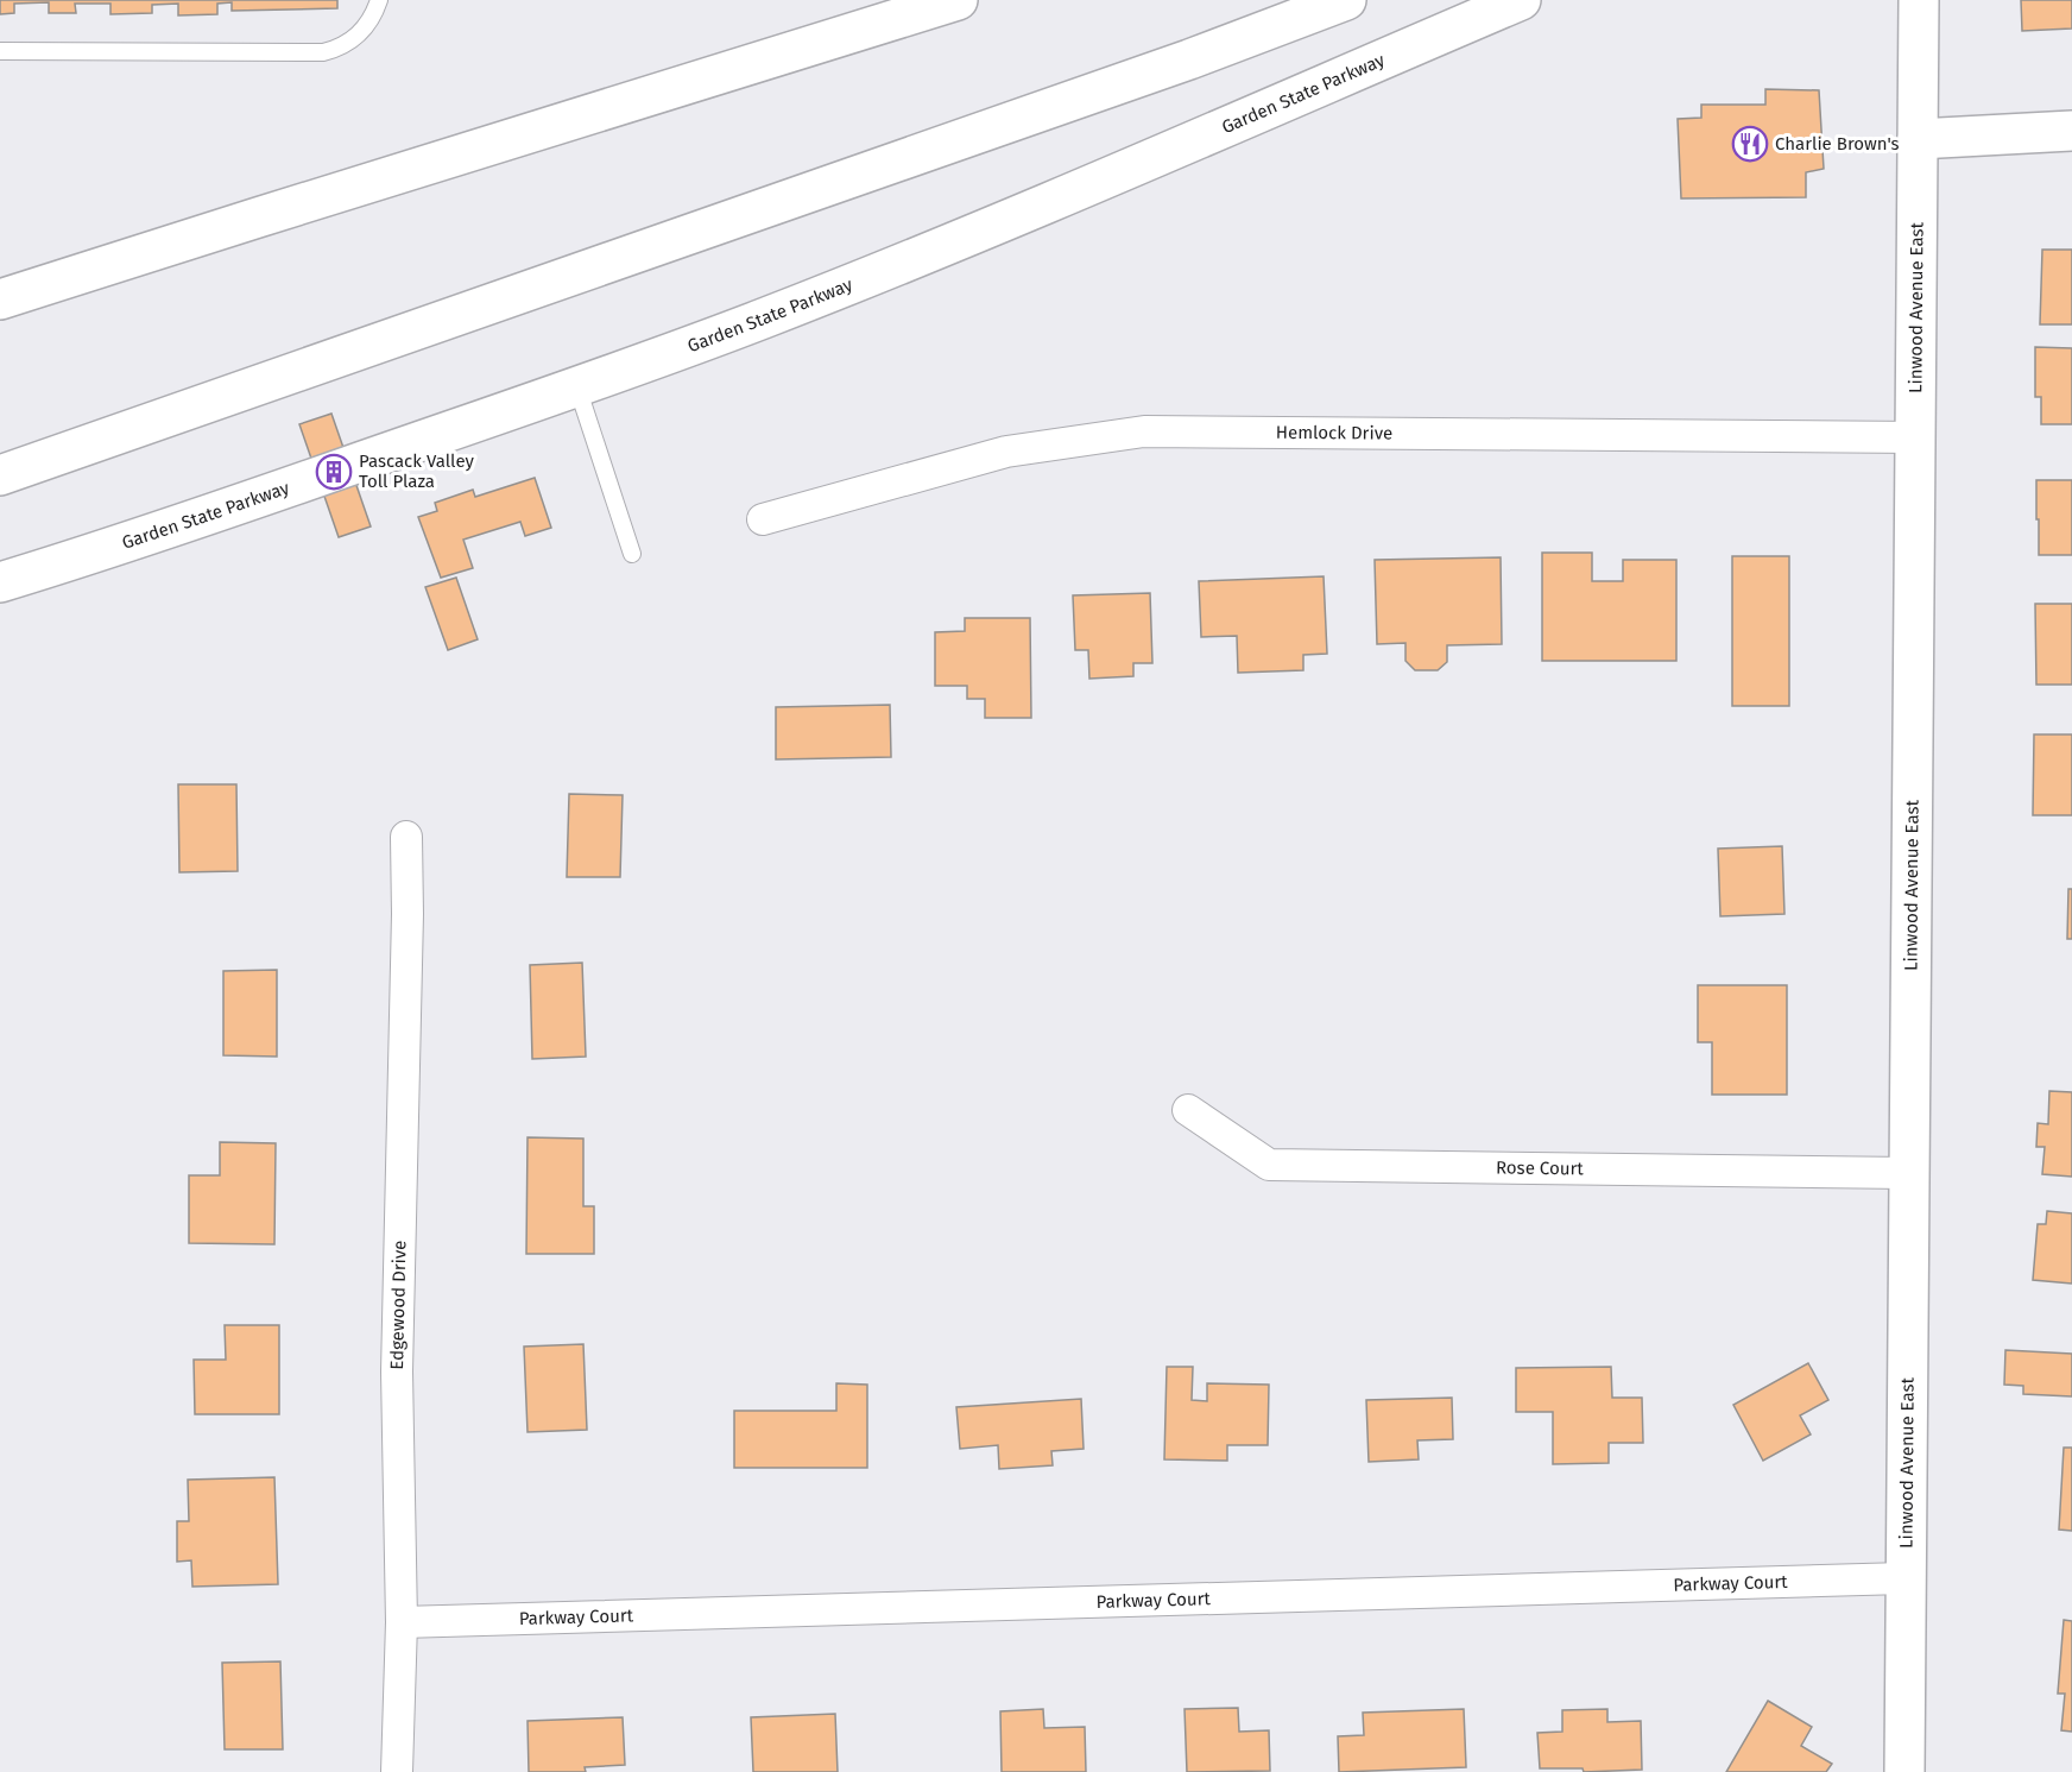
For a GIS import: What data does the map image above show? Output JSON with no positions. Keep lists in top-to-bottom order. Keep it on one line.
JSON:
{"streets":{"main road":["Garden State Parkway","Linwood Avenue East"],"street":["Hemlock Drive","Rose Court","Edgewood Drive","Parkway Court"]},"crossings":[["Linwood Avenue East","Hemlock Drive"],["Linwood Avenue East","Rose Court"],["Linwood Avenue East","Parkway Court"],["Edgewood Drive","Parkway Court"]],"places":{"restaurant":["Charlie Brown's"],"building":["Pascack Valley Toll Plaza"]}}
